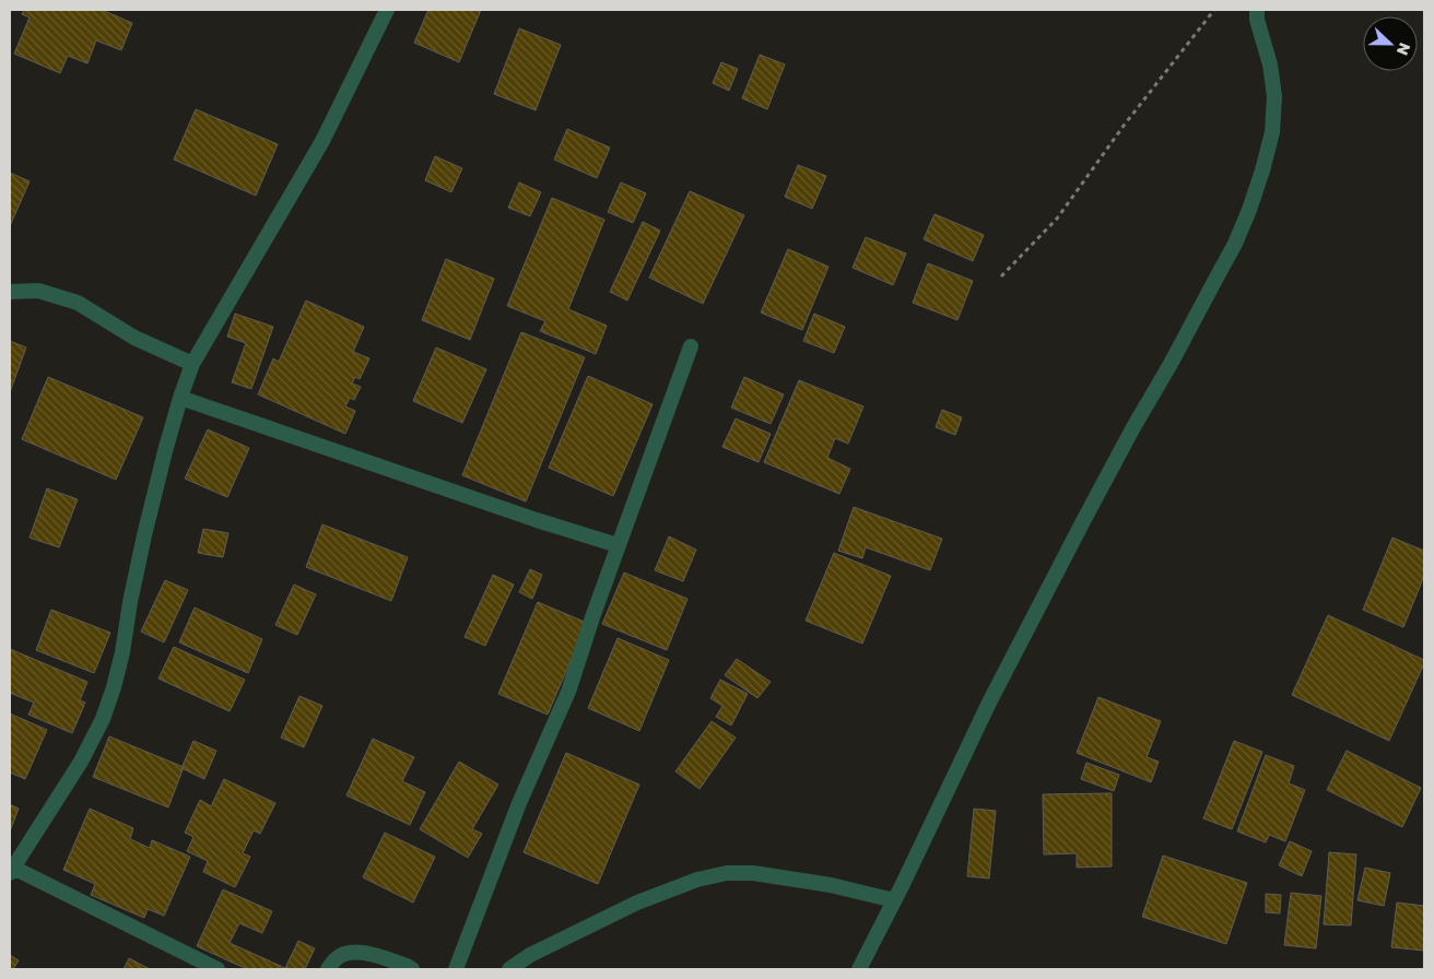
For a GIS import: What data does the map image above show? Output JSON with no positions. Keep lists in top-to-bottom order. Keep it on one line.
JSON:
{"north":"right"}
